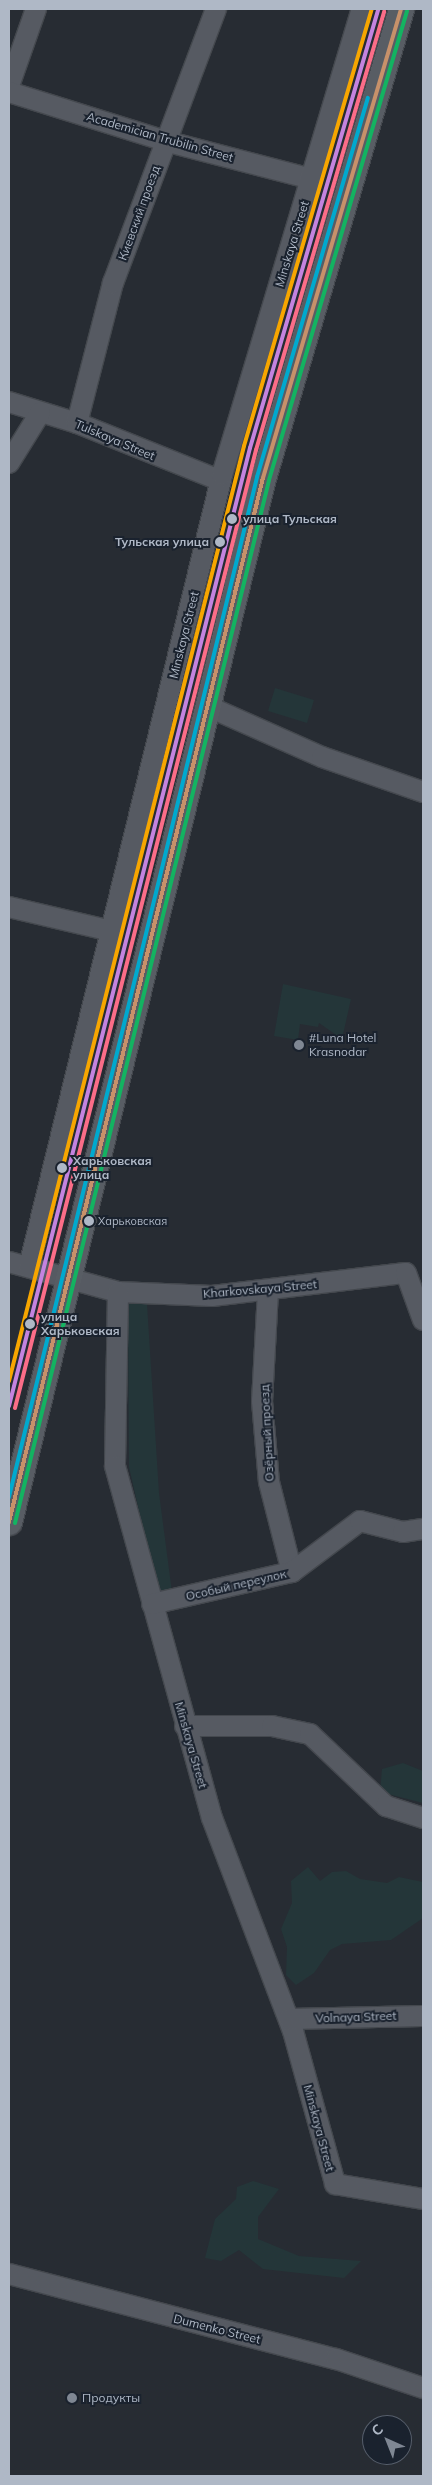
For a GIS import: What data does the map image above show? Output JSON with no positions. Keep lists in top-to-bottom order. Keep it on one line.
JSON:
{"streets":{"street":["Academician Trubilin Street","Киевский проезд","Minskaya Street","Tulskaya Street","Kharkovskaya Street","Озёрный проезд","Особый переулок","Volnaya Street","Dumenko Street"]},"crossings":[["Academician Trubilin Street","Киевский проезд"],["Academician Trubilin Street","Minskaya Street"],["Киевский проезд","Tulskaya Street"],["Minskaya Street","Tulskaya Street"],["Minskaya Street","Kharkovskaya Street"],["Minskaya Street","Особый переулок"],["Minskaya Street","Volnaya Street"],["Kharkovskaya Street","Озёрный проезд"],["Озёрный проезд","Особый переулок"]],"places":["улица Тульская","Тульская улица","#Luna Hotel Krasnodar","Харьковская улица","Харьковская","улица Харьковская","Продукты"],"north":"top left"}
